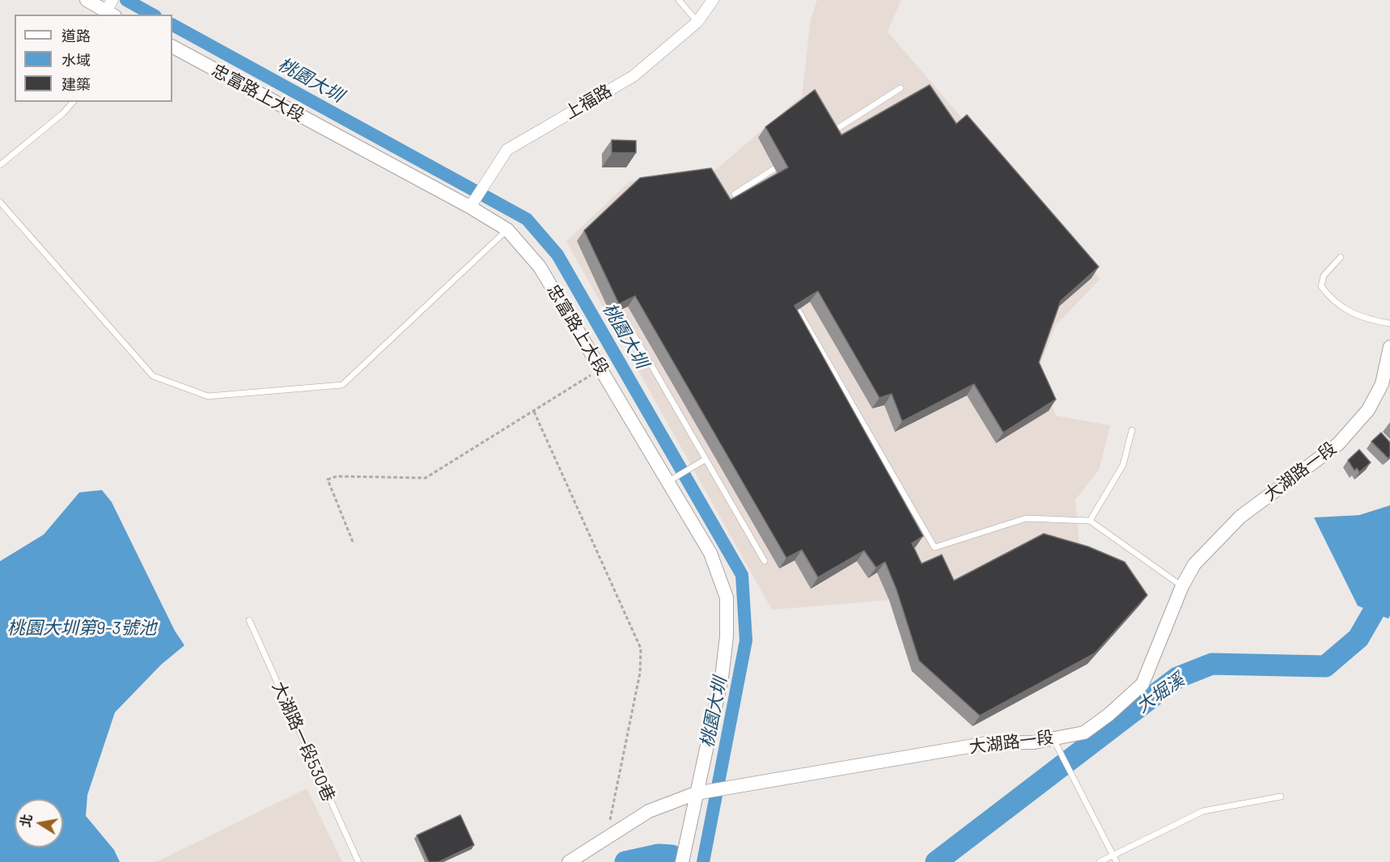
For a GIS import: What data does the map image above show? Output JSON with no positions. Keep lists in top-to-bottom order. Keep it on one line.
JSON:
{"streets":{"street":["忠富路上大段","上福路","大湖路一段"],"lane":["大湖路一段530巷"]},"crossings":[["忠富路上大段","上福路"],["忠富路上大段","大湖路一段"]],"water":["桃園大圳","桃園大圳第9-3號池","大堀溪"],"legend":["道路","水域","建築"],"north":"left"}
